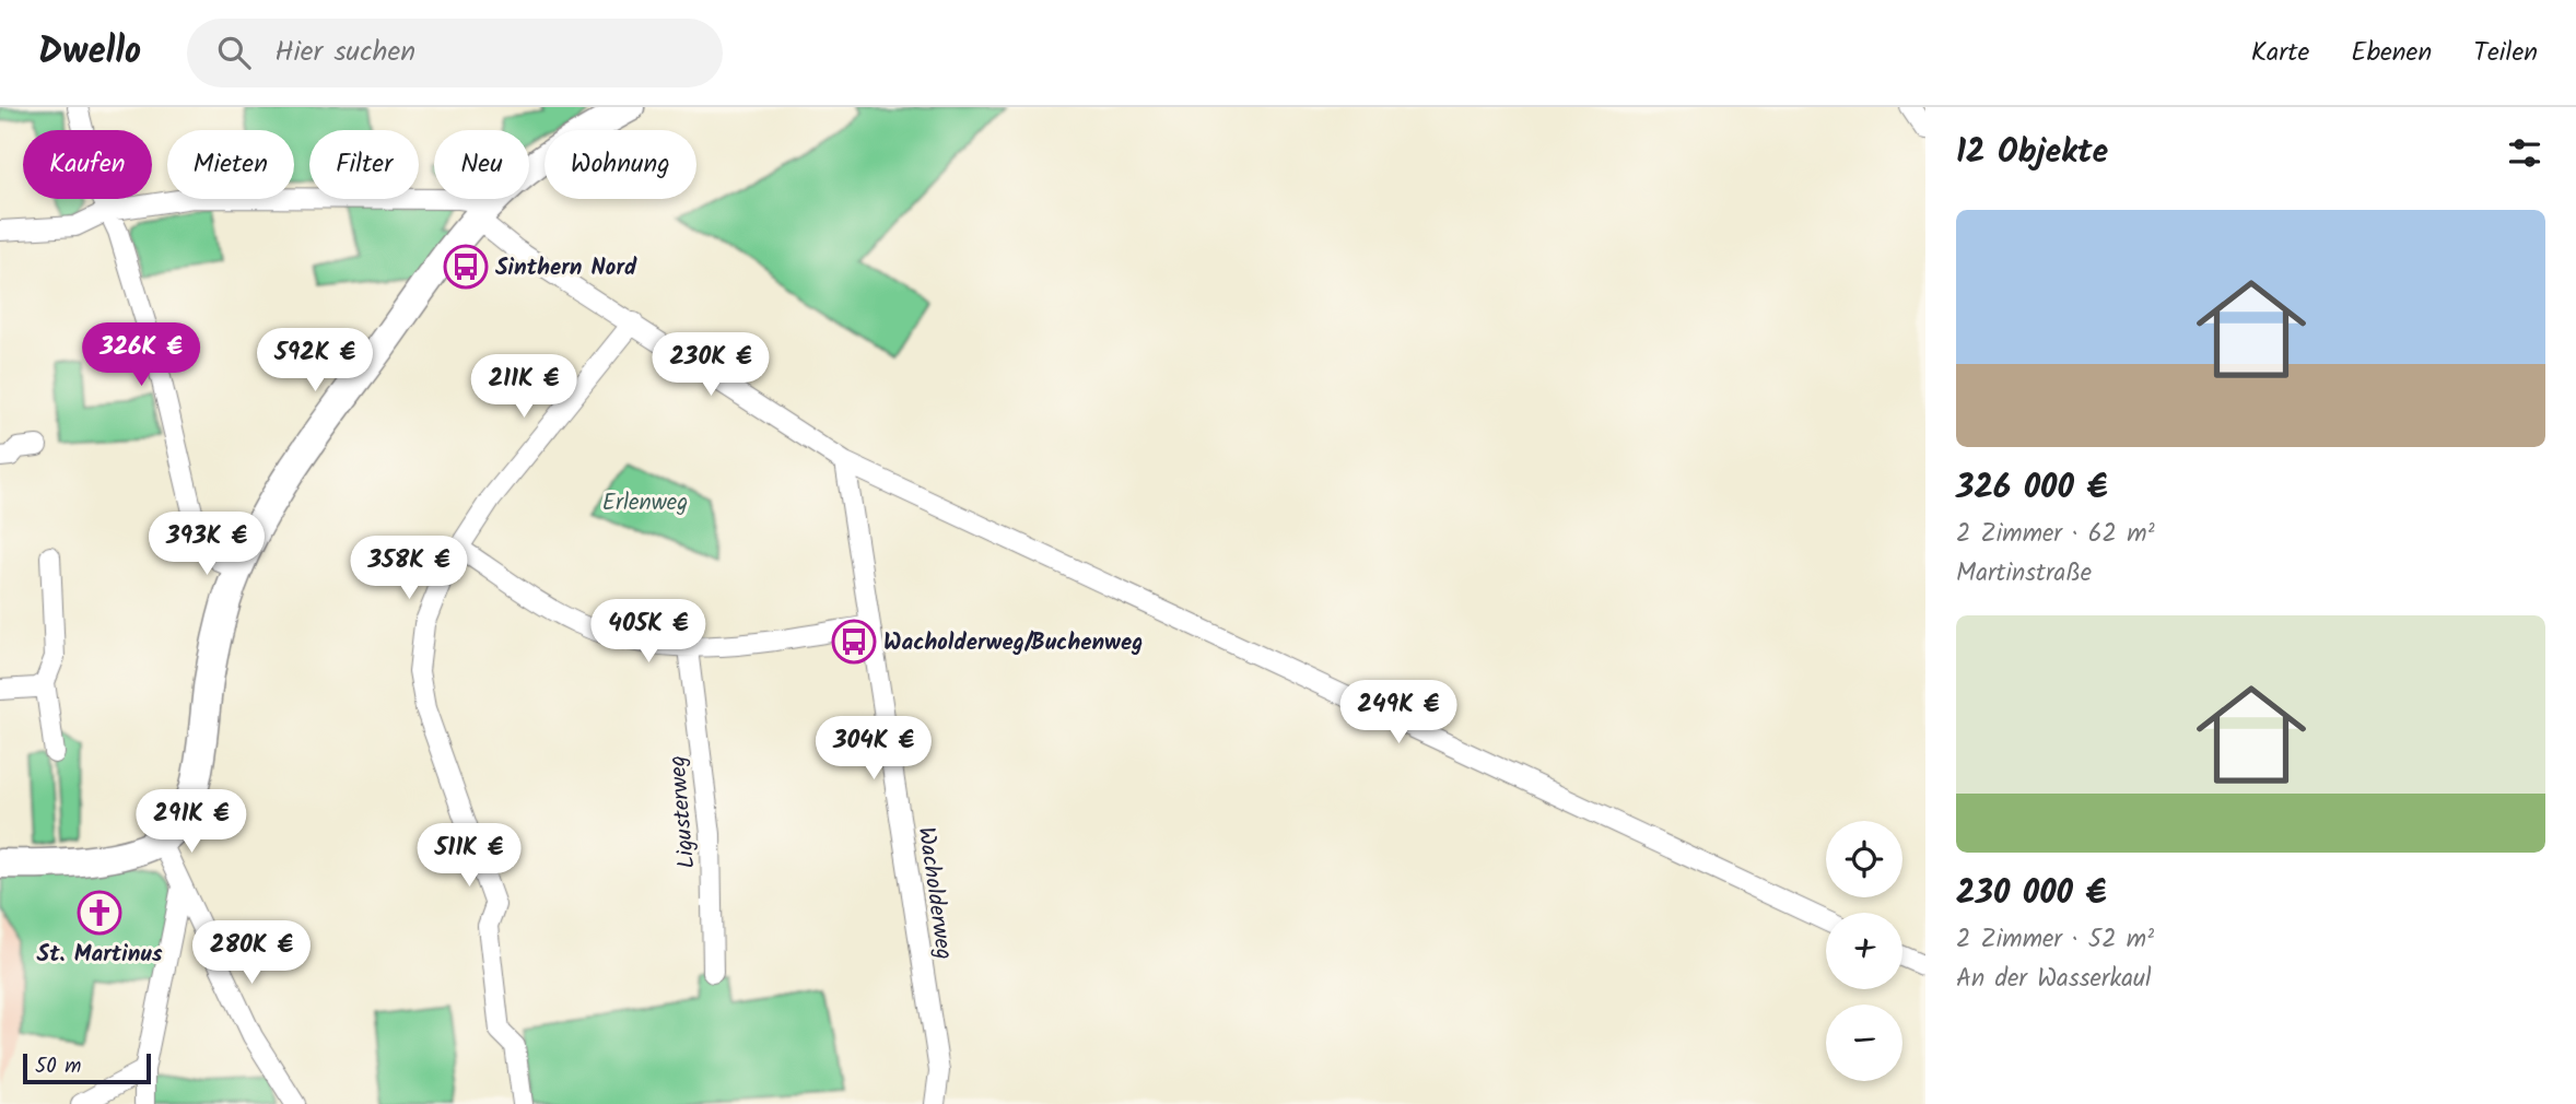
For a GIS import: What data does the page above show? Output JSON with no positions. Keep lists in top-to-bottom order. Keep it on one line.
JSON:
{"streets":{"street":["Ligusterweg","Wacholderweg"]},"parks":["Erlenweg"],"places":{"bus stop":["Sinthern Nord","Wacholderweg/Buchenweg"],"church":["St. Martinus"]},"scale_bar":"50 m","page":{"header":"Dwello","search":"Hier suchen","nav":["Karte","Ebenen","Teilen"],"heading":"12 Objekte","chip":["Kaufen","Mieten","Filter","Neu","Wohnung"],"list":[{"name":"326 000 €","note":"2 Zimmer · 62 m² · Martinstraße"},{"name":"230 000 €","note":"2 Zimmer · 52 m² · An der Wasserkaul"}],"price":["326K €","592K €","230K €","211K €","393K €","358K €","405K €","249K €","304K €","291K €","511K €","280K €"],"map_buttons":["+","−"],"scale":"50 m"}}
